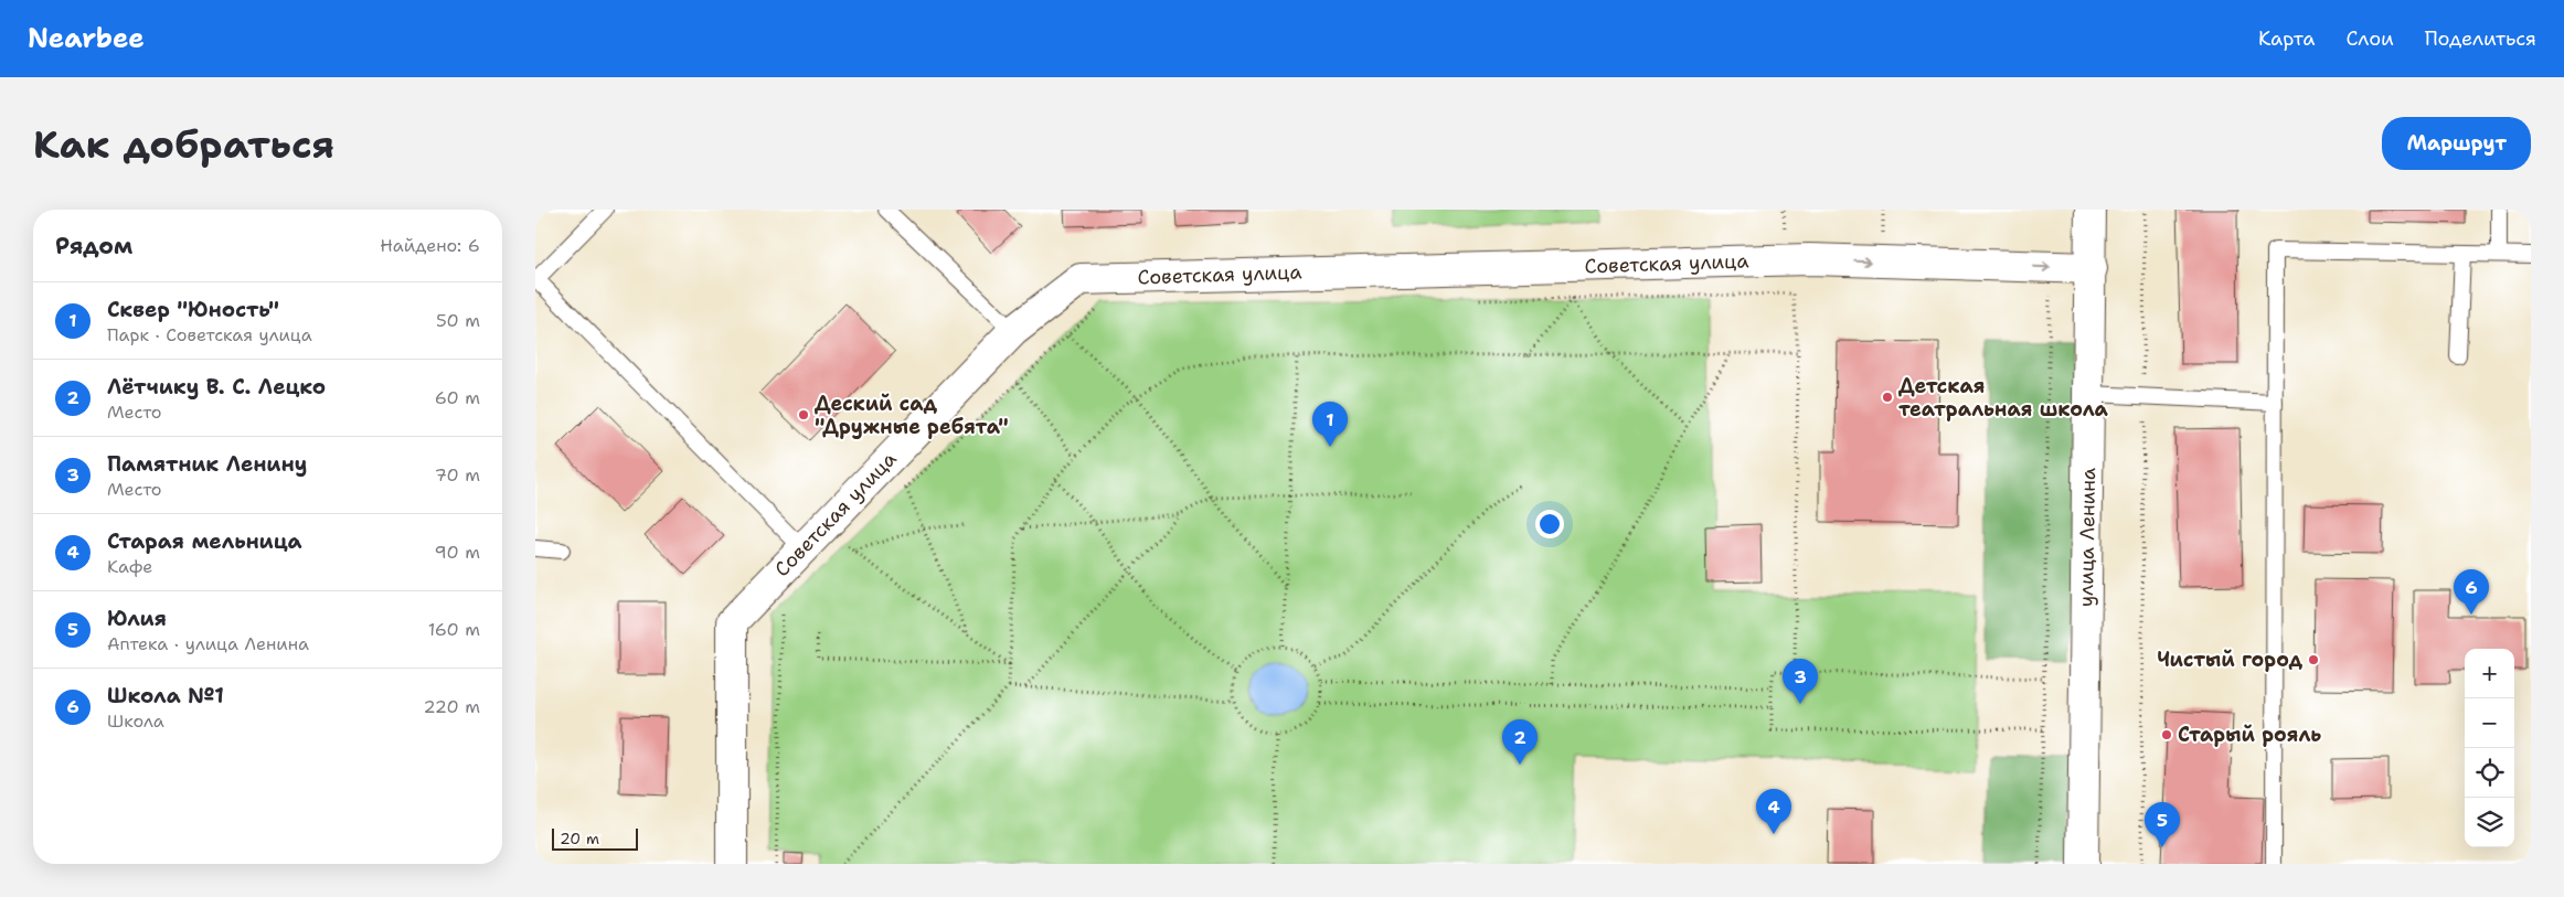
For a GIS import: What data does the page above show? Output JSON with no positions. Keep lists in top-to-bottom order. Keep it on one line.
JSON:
{"streets":{"street":["Советская улица","улица Ленина"]},"crossings":[["Советская улица","улица Ленина"]],"one_way":["Советская улица"],"places":["Детская театральная школа","Деский сад \"Дружные ребята\"","Чистый город","Старый рояль"],"scale_bar":"20 m","page":{"header":"Nearbee","nav":["Карта","Слои","Поделиться"],"buttons":"Маршрут","title":"Как добраться","heading":["Рядом","Найдено: 6"],"list":[{"mark":"1","name":"Сквер \"Юность\"","note":"Парк · Советская улица","value":"50 m"},{"mark":"2","name":"Лётчику В. С. Лецко","note":"Место","value":"60 m"},{"mark":"3","name":"Памятник Ленину","note":"Место","value":"70 m"},{"mark":"4","name":"Старая мельница","note":"Кафе","value":"90 m"},{"mark":"5","name":"Юлия","note":"Аптека · улица Ленина","value":"160 m"},{"mark":"6","name":"Школа №1","note":"Школа","value":"220 m"}],"pins":["1","6","3","2","4","5"],"map_buttons":["+","−"],"scale":"20 m"}}
